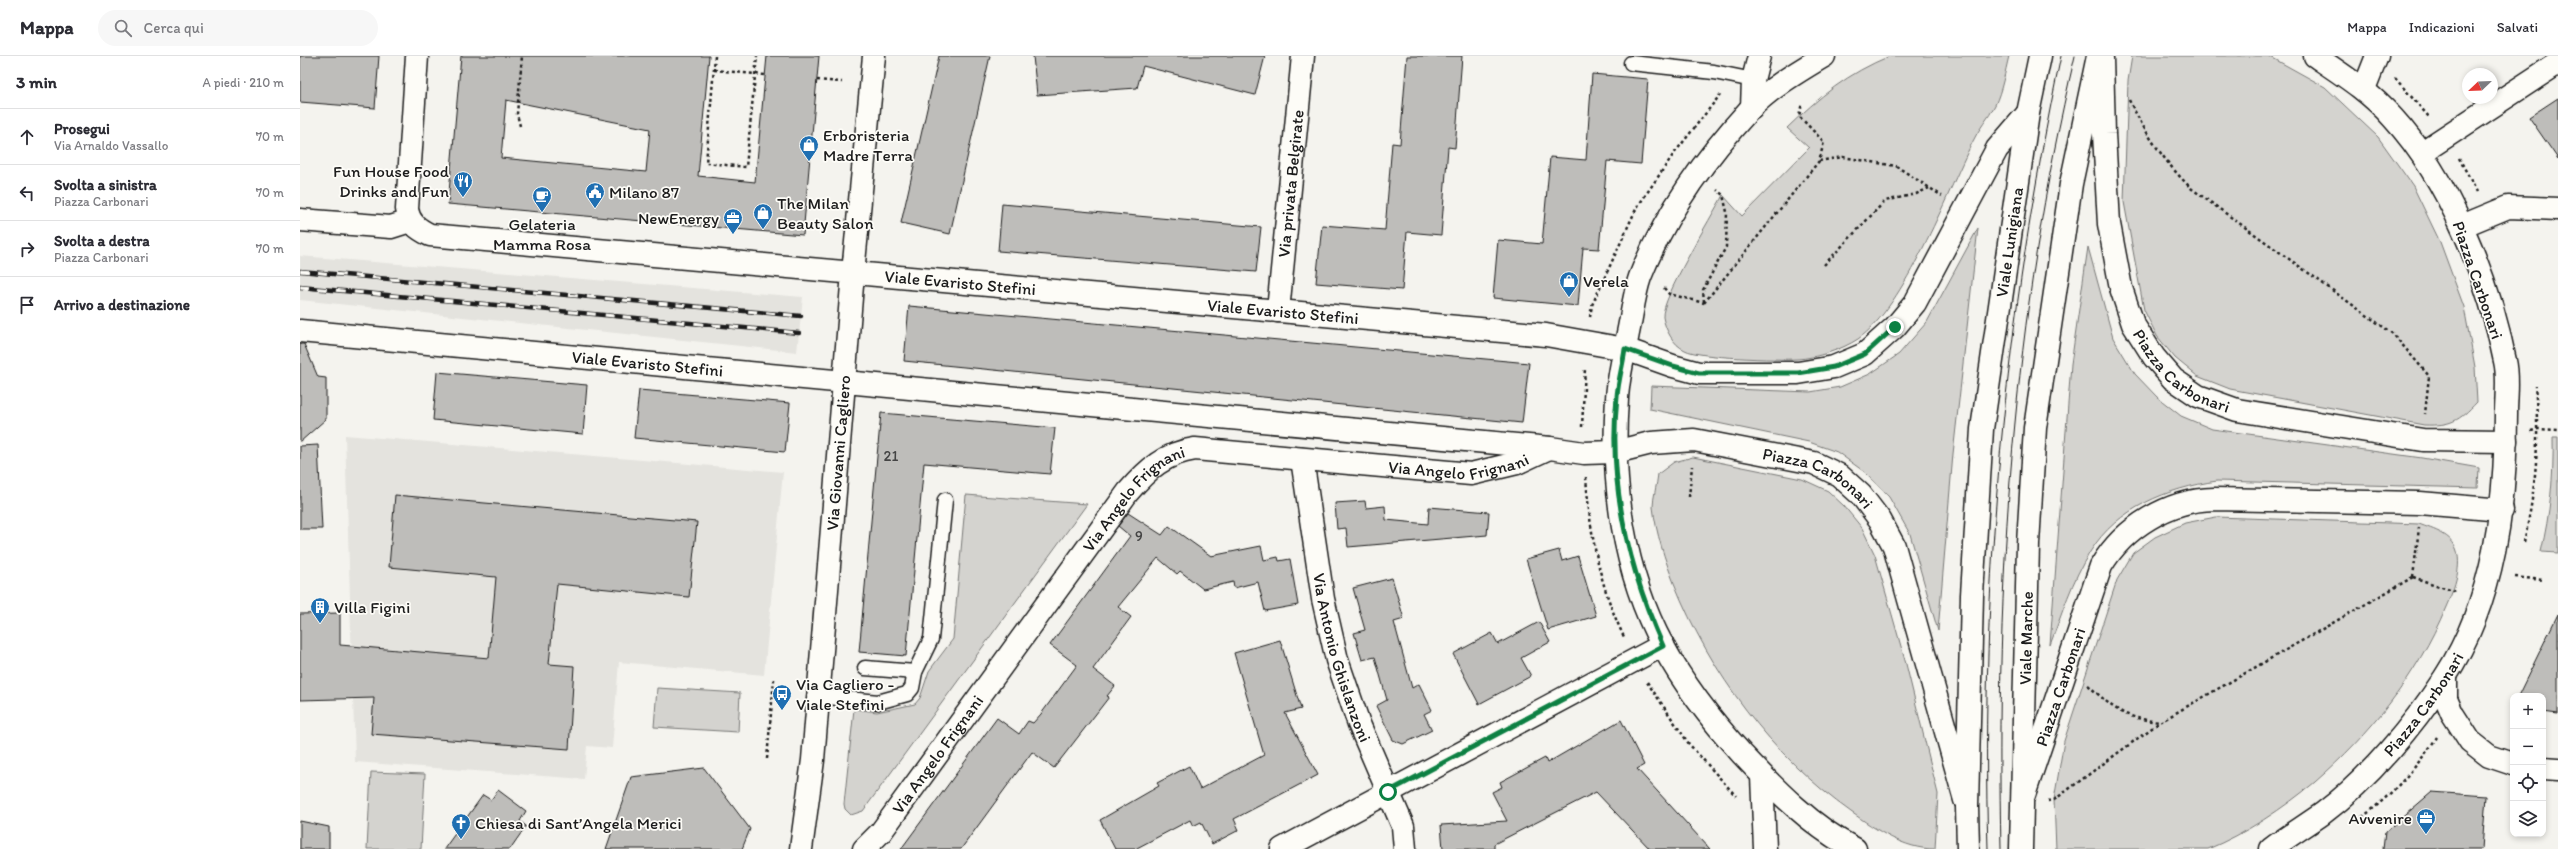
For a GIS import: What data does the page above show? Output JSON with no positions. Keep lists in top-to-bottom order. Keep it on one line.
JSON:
{"streets":{"street":["Via privata Belgirate","Viale Lunigiana","Piazza Carbonari","Viale Evaristo Stefini","Via Giovanni Cagliero","Via Angelo Frignani","Viale Marche","Via Antonio Ghislanzoni"]},"crossings":[["Via privata Belgirate","Viale Evaristo Stefini"],["Viale Lunigiana","Piazza Carbonari"],["Piazza Carbonari","Viale Evaristo Stefini"],["Piazza Carbonari","Viale Marche"],["Viale Evaristo Stefini","Via Giovanni Cagliero"],["Viale Evaristo Stefini","Via Angelo Frignani"],["Via Angelo Frignani","Via Antonio Ghislanzoni"]],"places":{"shop":["Erboristeria Madre Terra","The Milan Beauty Salon","Verela"],"restaurant":["Fun House Food Drinks and Fun"],"public building":["Milano 87"],"cafe":["Gelateria Mamma Rosa"],"office":["NewEnergy","Avvenire"],"building":["Villa Figini"],"bus stop":["Via Cagliero - Viale Stefini"],"church":["Chiesa di Sant’Angela Merici"]},"house_numbers":["21","9"],"north":"bottom left","page":{"header":"Mappa","search":"Cerca qui","nav":["Mappa","Indicazioni","Salvati"],"heading":["3 min","A piedi · 210 m"],"list":[["Prosegui","Via Arnaldo Vassallo","70 m"],["Svolta a sinistra","Piazza Carbonari","70 m"],["Svolta a destra","Piazza Carbonari","70 m"],"Arrivo a destinazione"],"map_buttons":["+","−"]}}
